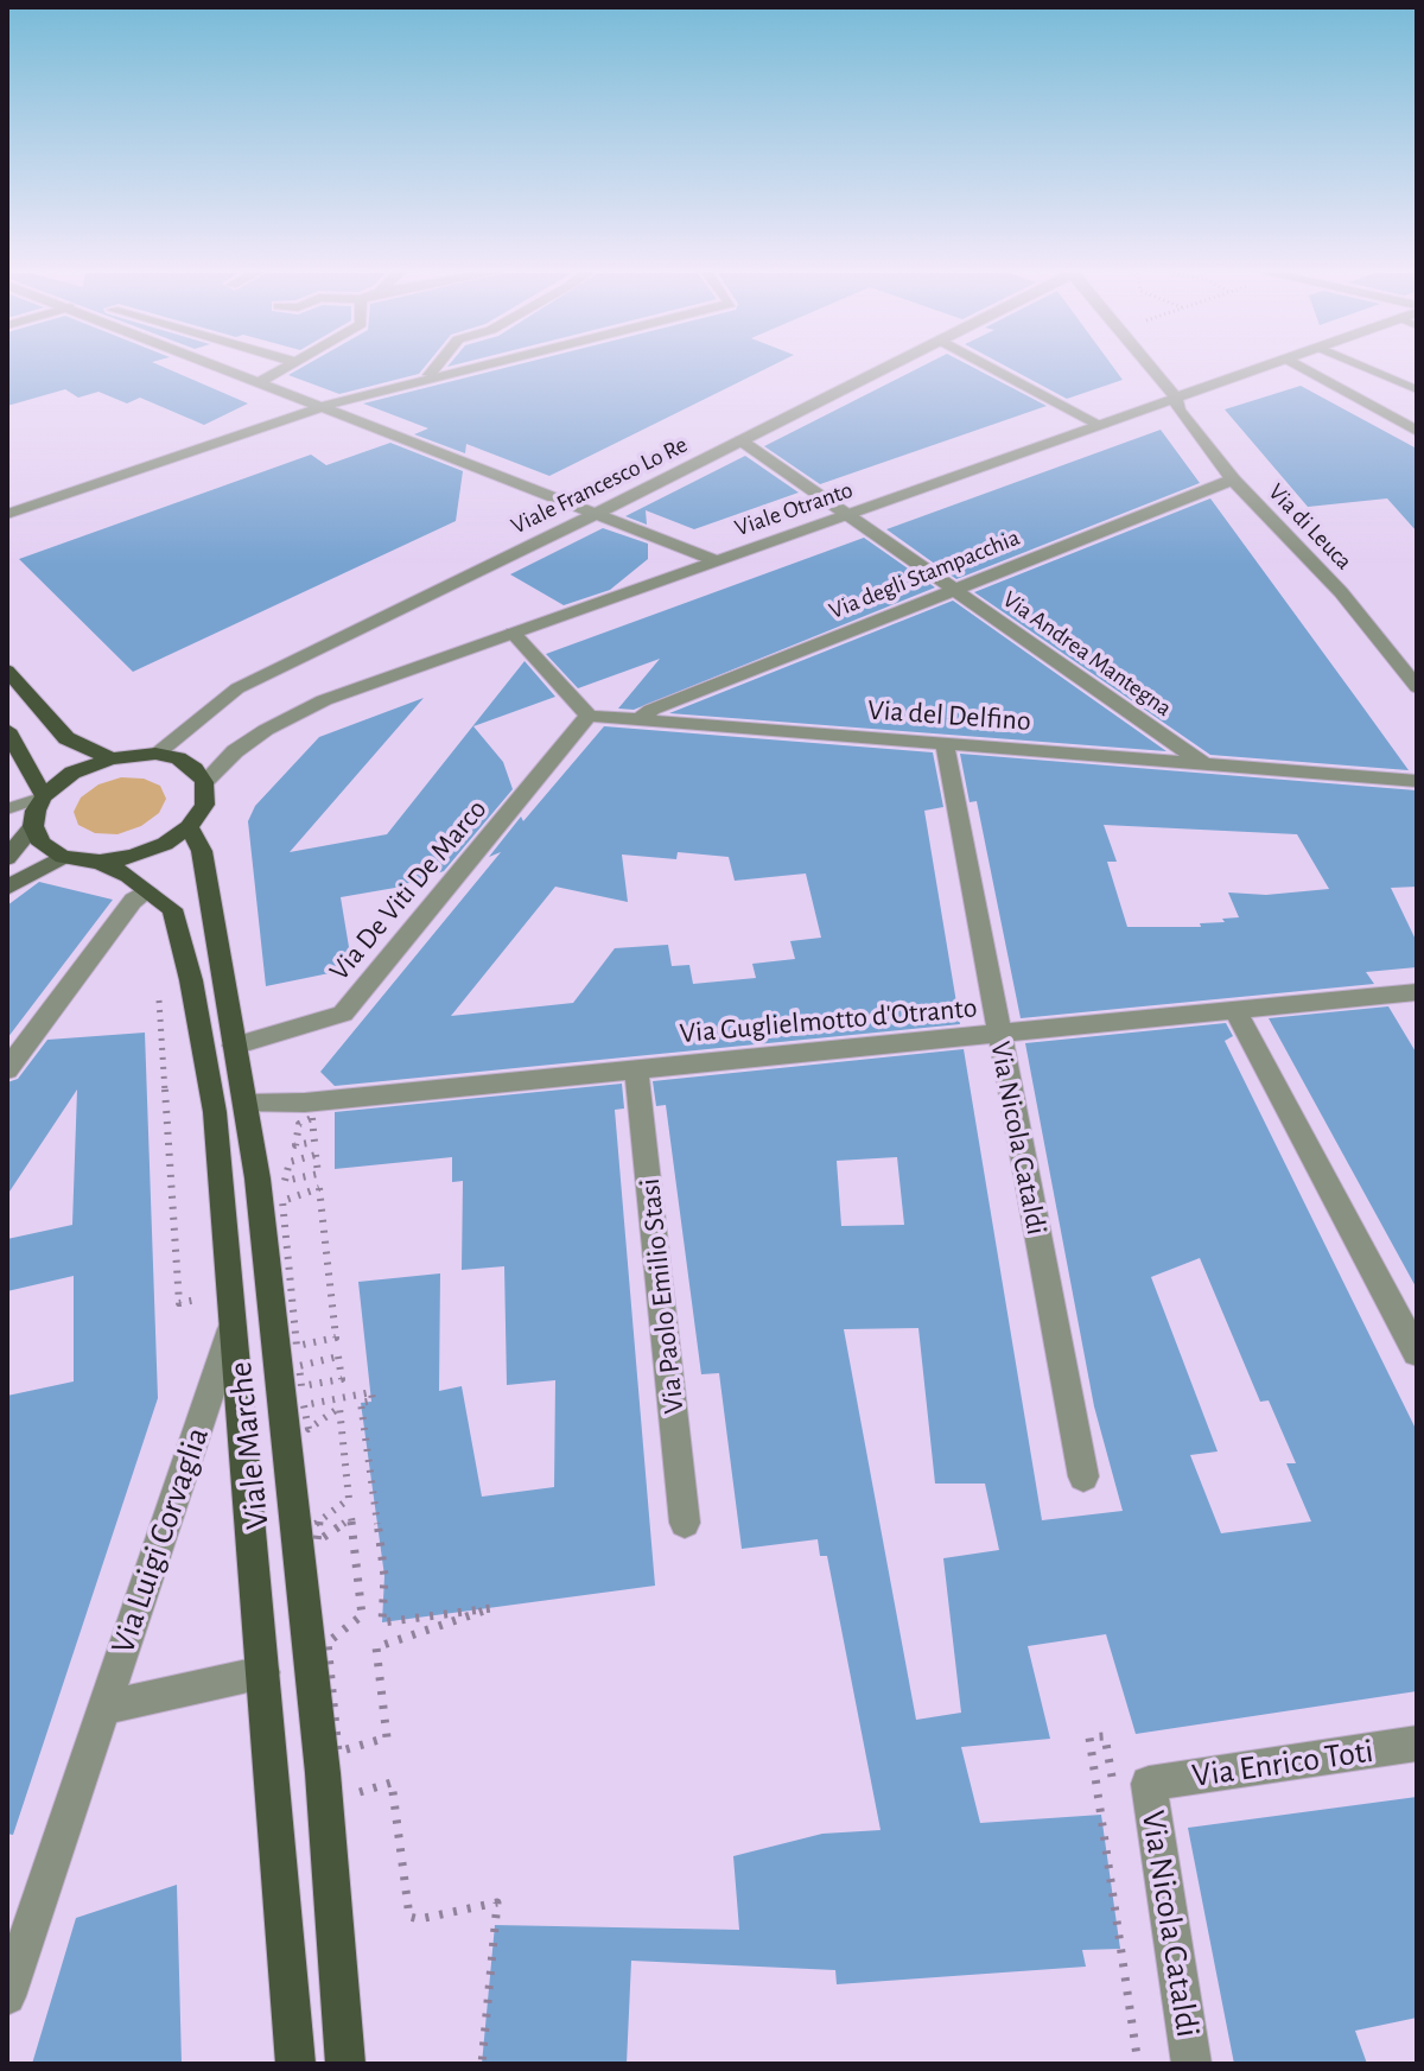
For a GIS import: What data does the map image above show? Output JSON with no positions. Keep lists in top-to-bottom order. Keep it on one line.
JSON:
{"streets":{"main road":["Viale Marche"],"street":["Viale Francesco Lo Re","Viale Otranto","Via di Leuca","Via degli Stampacchia","Via Andrea Mantegna","Via del Delfino","Via De Viti De Marco","Via Guglielmotto d'Otranto","Via Nicola Cataldi","Via Paolo Emilio Stasi","Via Luigi Corvaglia","Via Enrico Toti"]},"crossings":[["Viale Francesco Lo Re","Viale Otranto"],["Viale Francesco Lo Re","Via Andrea Mantegna"],["Viale Francesco Lo Re","Viale Marche"],["Viale Otranto","Via di Leuca"],["Viale Otranto","Via Andrea Mantegna"],["Viale Otranto","Viale Marche"],["Via di Leuca","Via degli Stampacchia"],["Via degli Stampacchia","Via Andrea Mantegna"],["Via degli Stampacchia","Via del Delfino"],["Via Andrea Mantegna","Via del Delfino"],["Via del Delfino","Via De Viti De Marco"],["Via del Delfino","Via Nicola Cataldi"],["Via De Viti De Marco","Viale Marche"],["Via Guglielmotto d'Otranto","Via Nicola Cataldi"],["Via Guglielmotto d'Otranto","Via Paolo Emilio Stasi"],["Via Guglielmotto d'Otranto","Viale Marche"],["Via Nicola Cataldi","Via Enrico Toti"],["Viale Marche","Via Luigi Corvaglia"]]}
